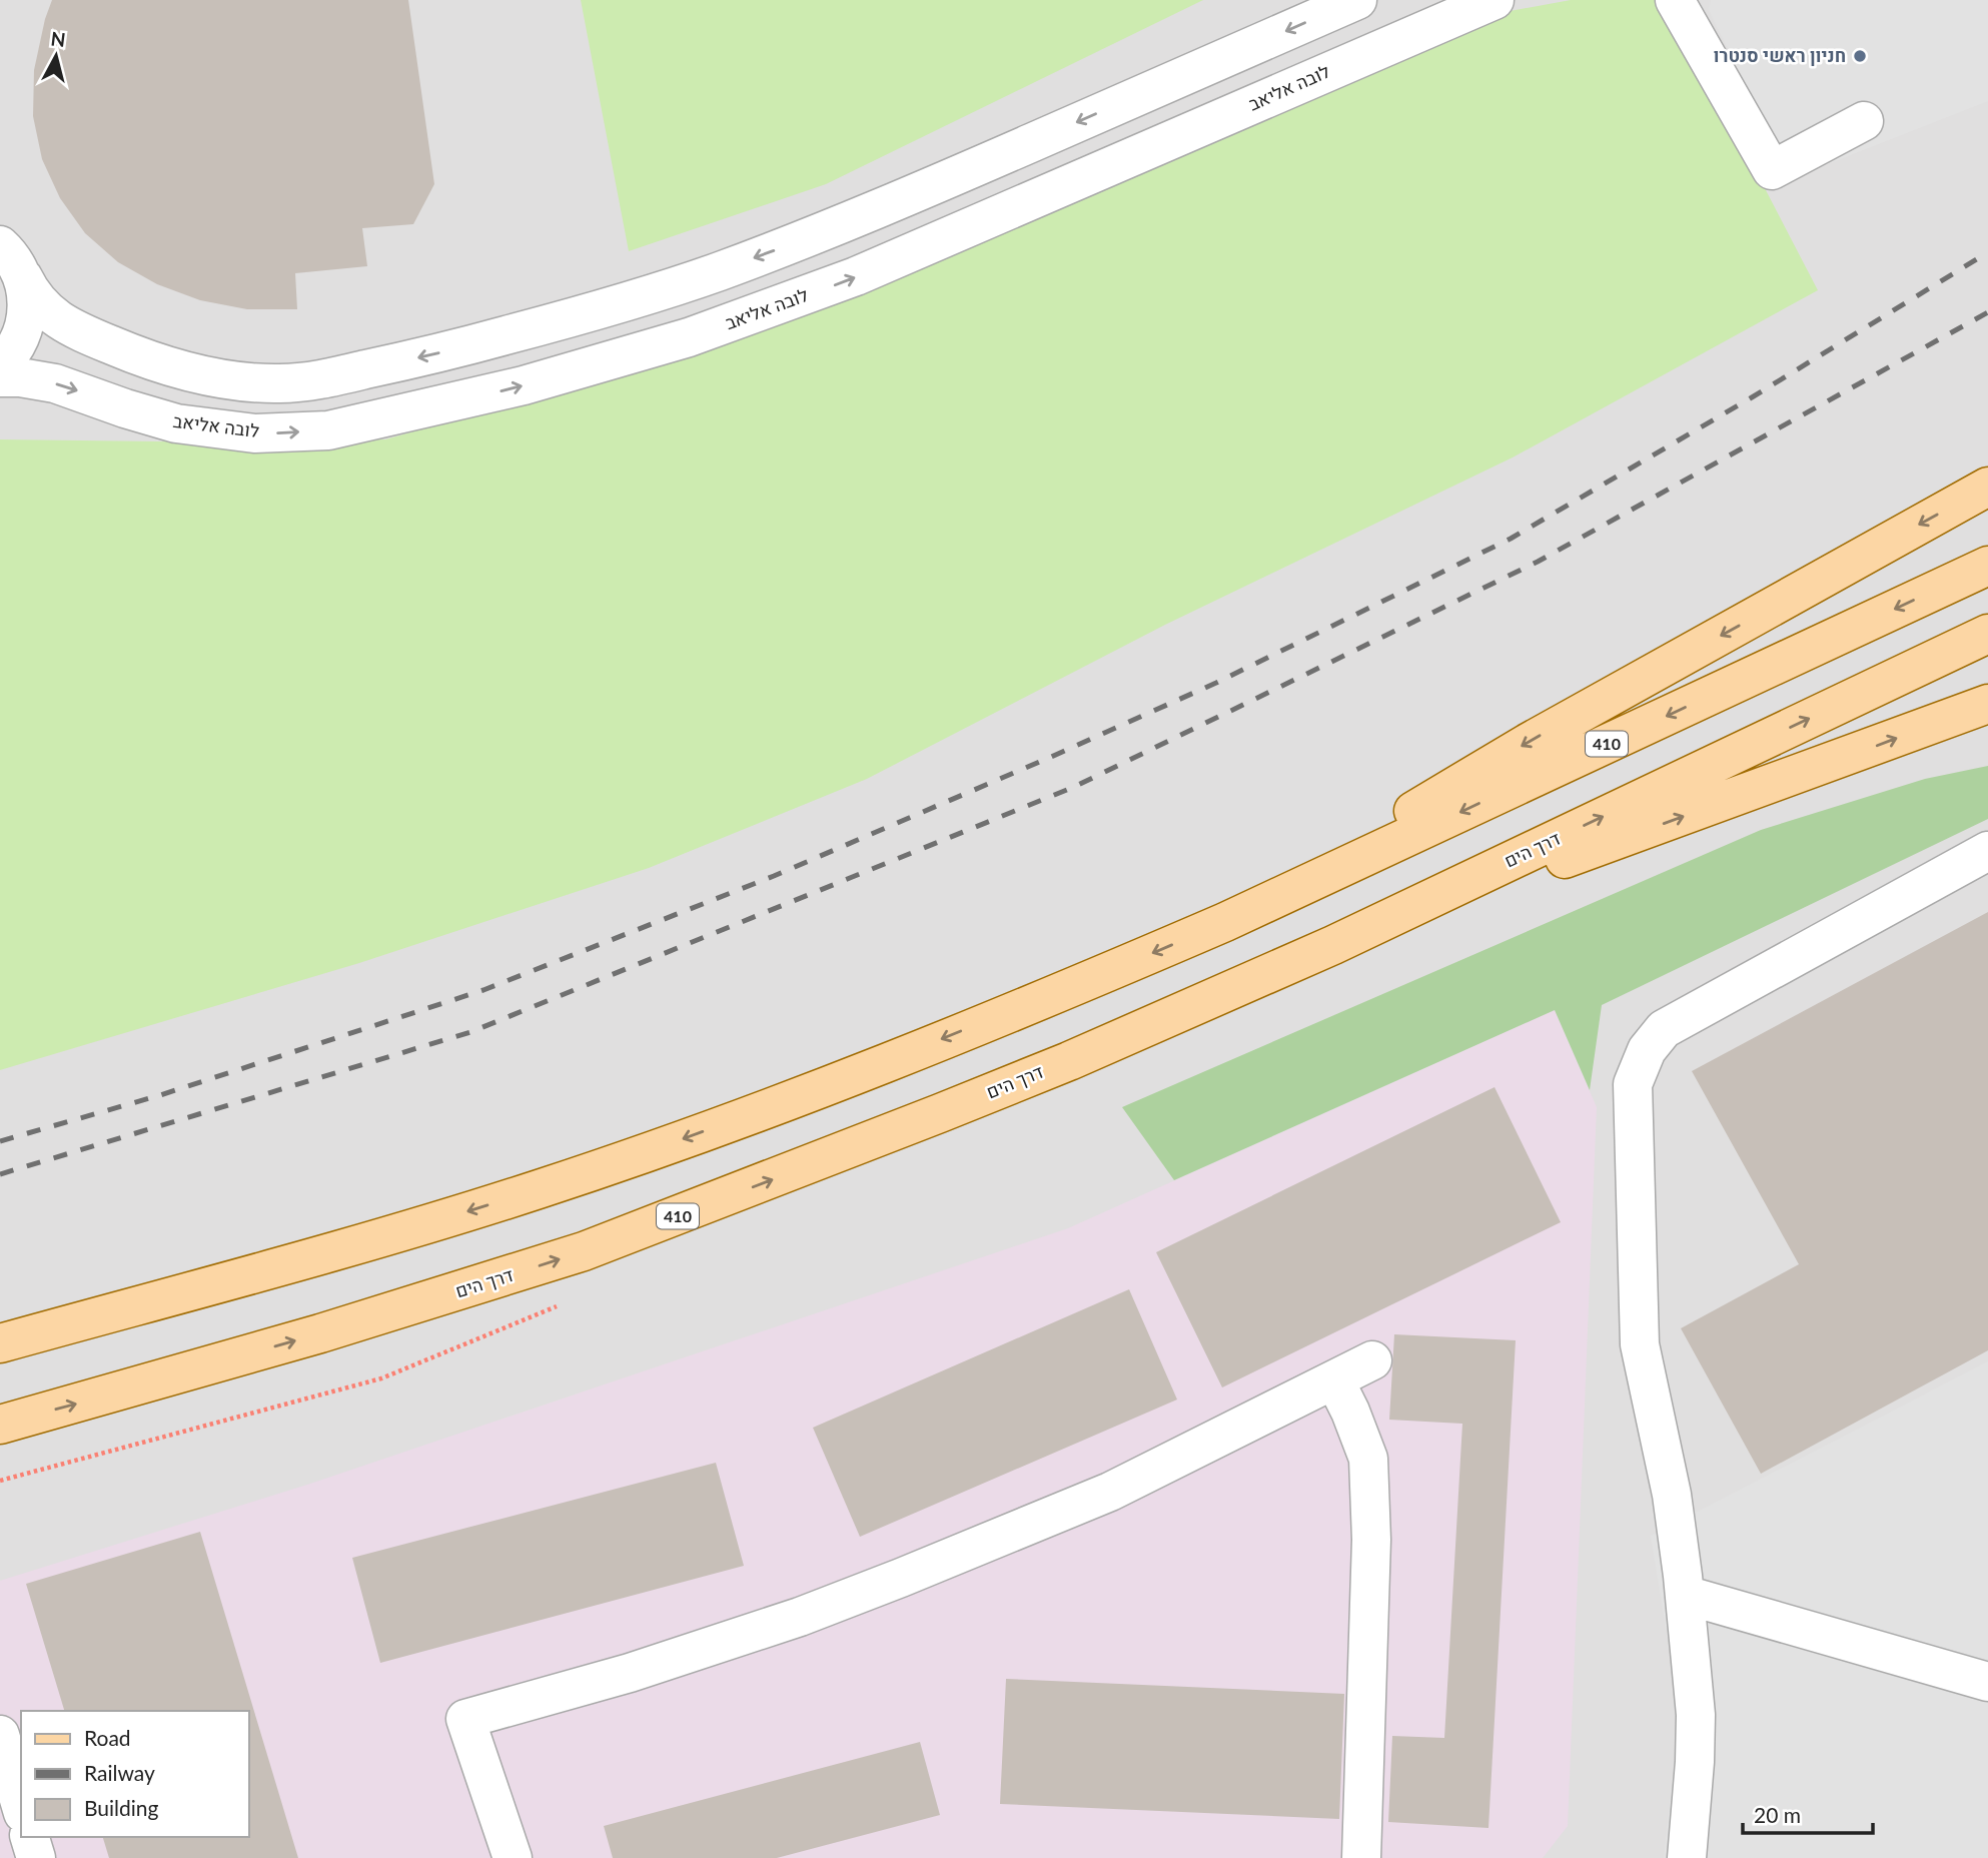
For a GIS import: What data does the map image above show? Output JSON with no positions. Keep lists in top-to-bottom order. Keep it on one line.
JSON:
{"streets":{"main road":["410","דרך הים"],"street":["לובה אליאב"]},"places":["חניון ראשי סנטרו"],"legend":["Road","Railway","Building"],"scale_bar":"20 m","north":"top"}
